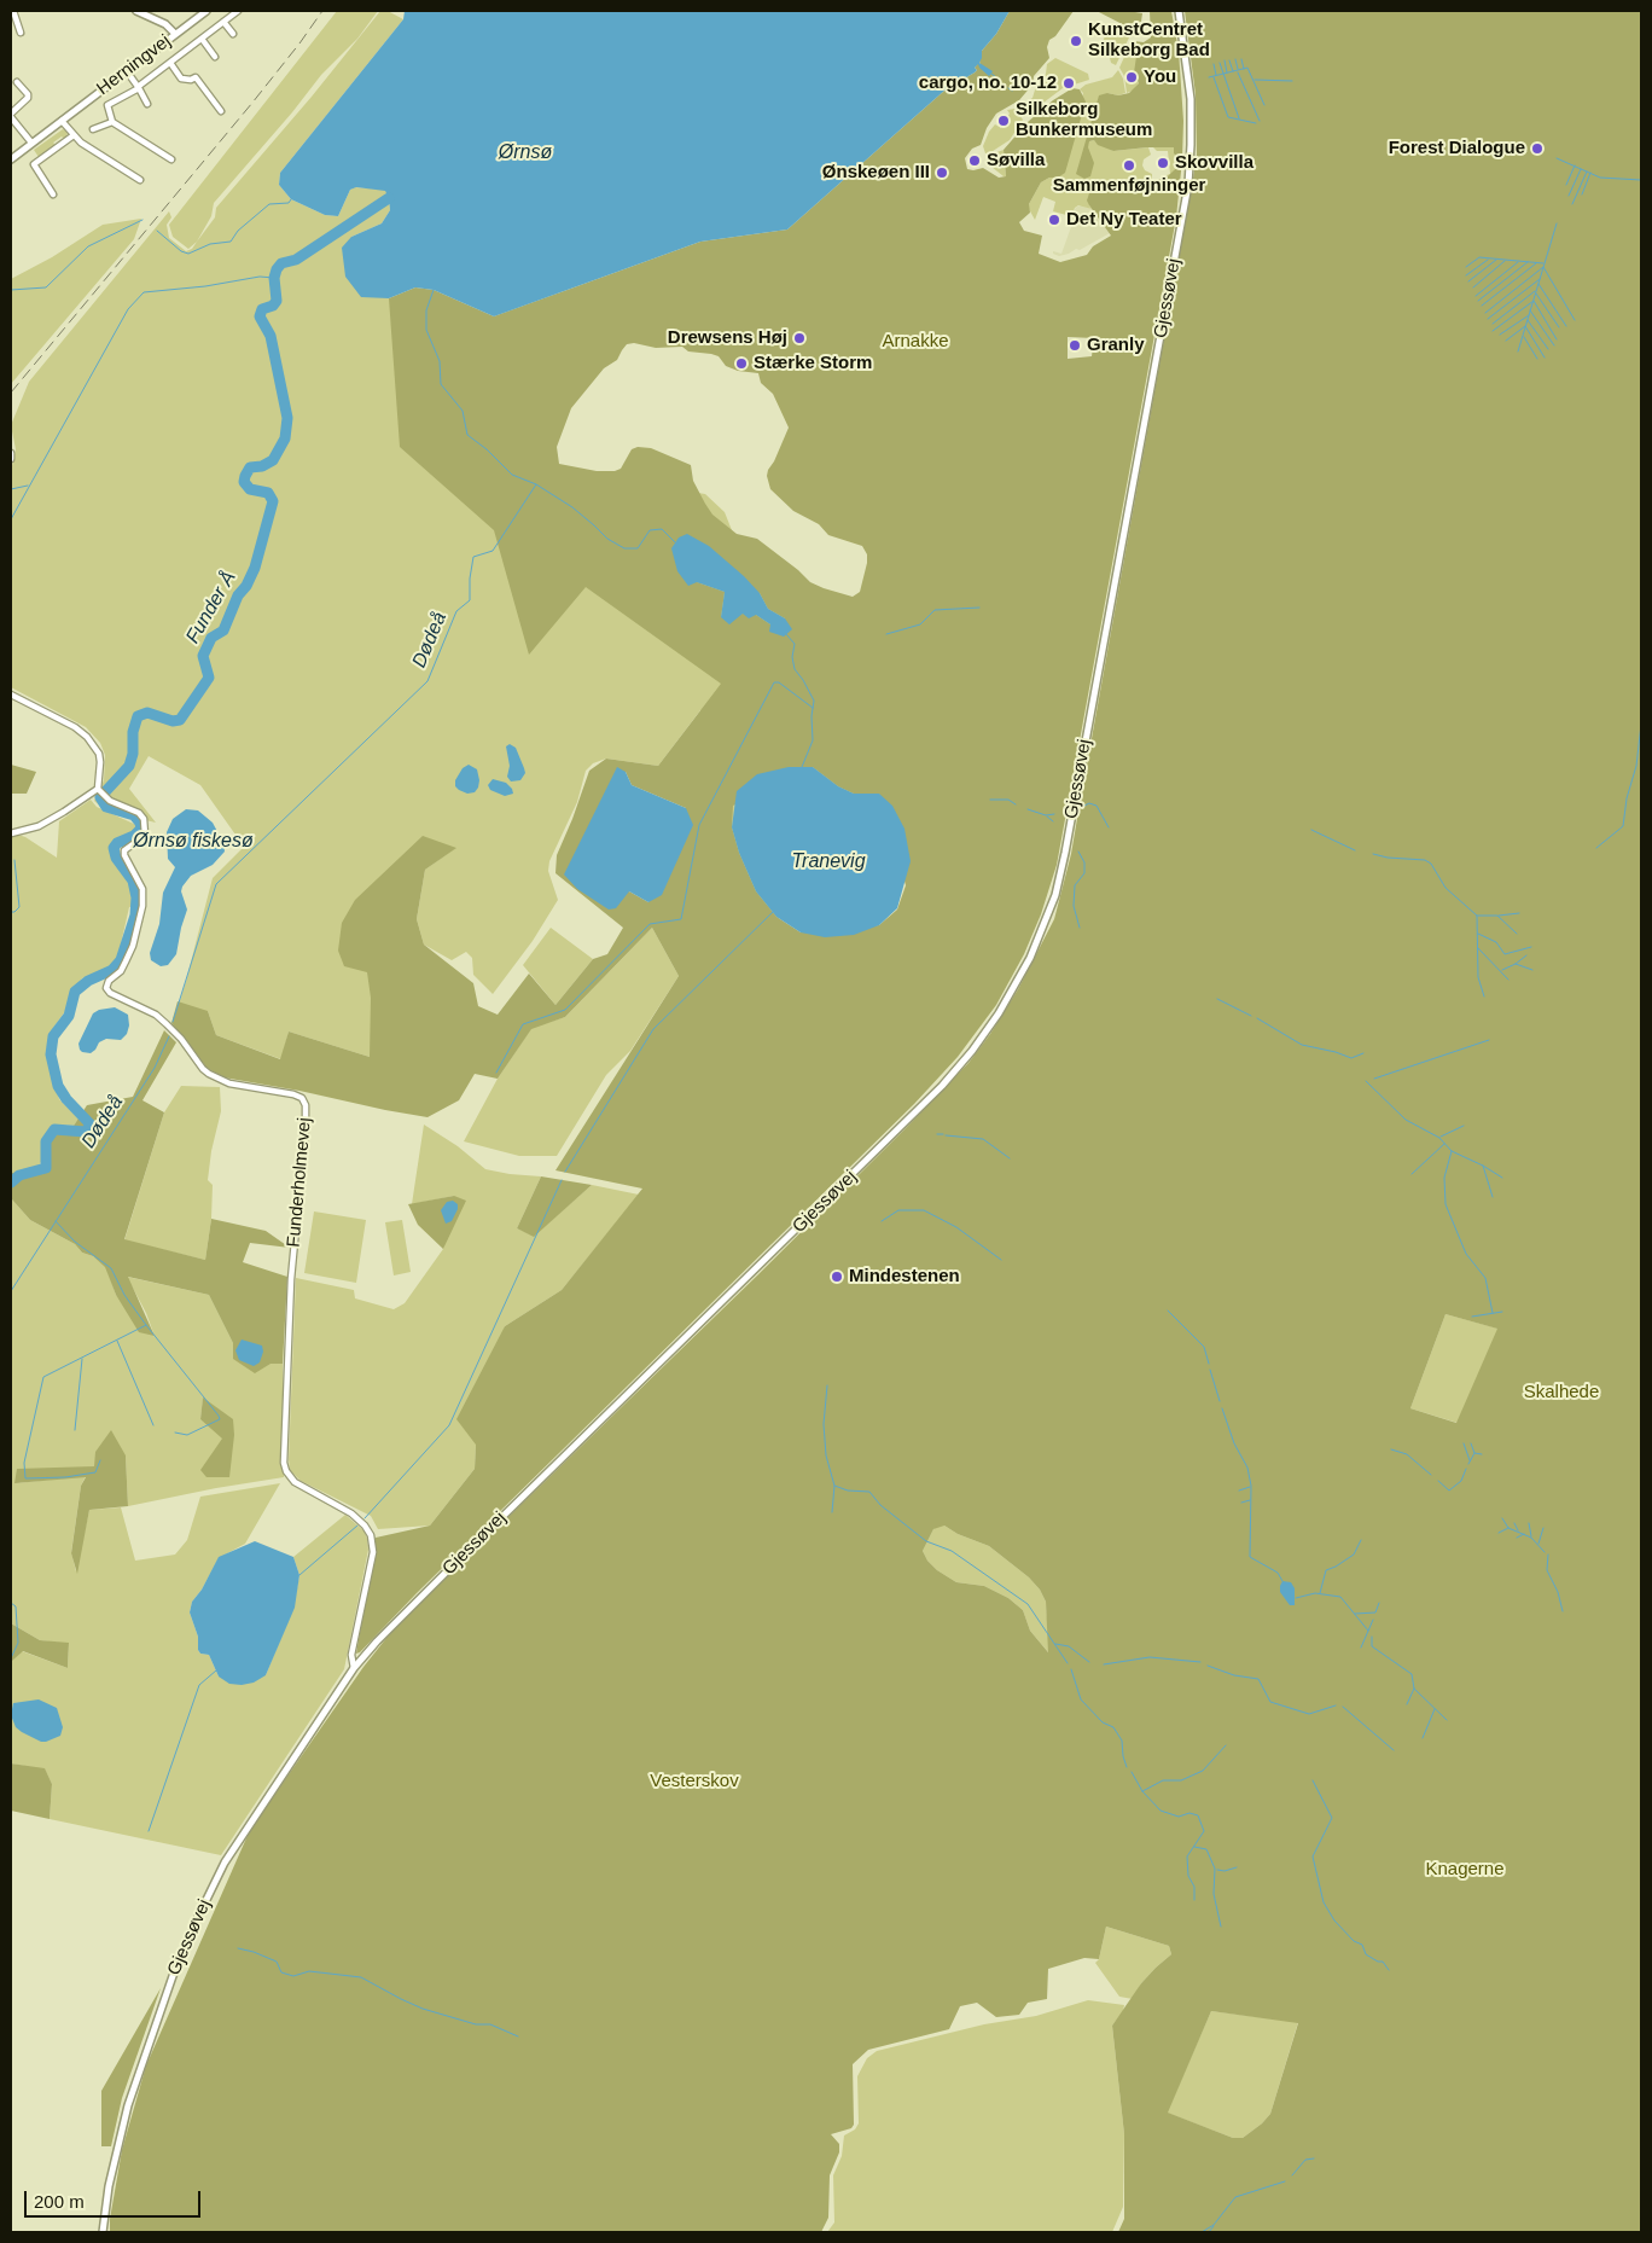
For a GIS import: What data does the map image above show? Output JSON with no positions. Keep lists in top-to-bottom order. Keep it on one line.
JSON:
{"streets":{"street":["Herningvej","Gjessøvej","Funderholmevej"]},"crossings":[["Gjessøvej","Funderholmevej"]],"water":["Ørnsø","Funder Å","Dødeå","Ørnsø fiskesø","Tranevig"],"parks":["Arnakke","Skalhede","Vesterskov","Knagerne"],"places":["KunstCentret Silkeborg Bad","You","cargo, no. 10-12","Silkeborg Bunkermuseum","Forest Dialogue","Søvilla","Skovvilla","Sammenføjninger","Ønskeøen III","Det Ny Teater","Drewsens Høj","Granly","Stærke Storm","Mindestenen"],"scale_bar":"200 m"}
